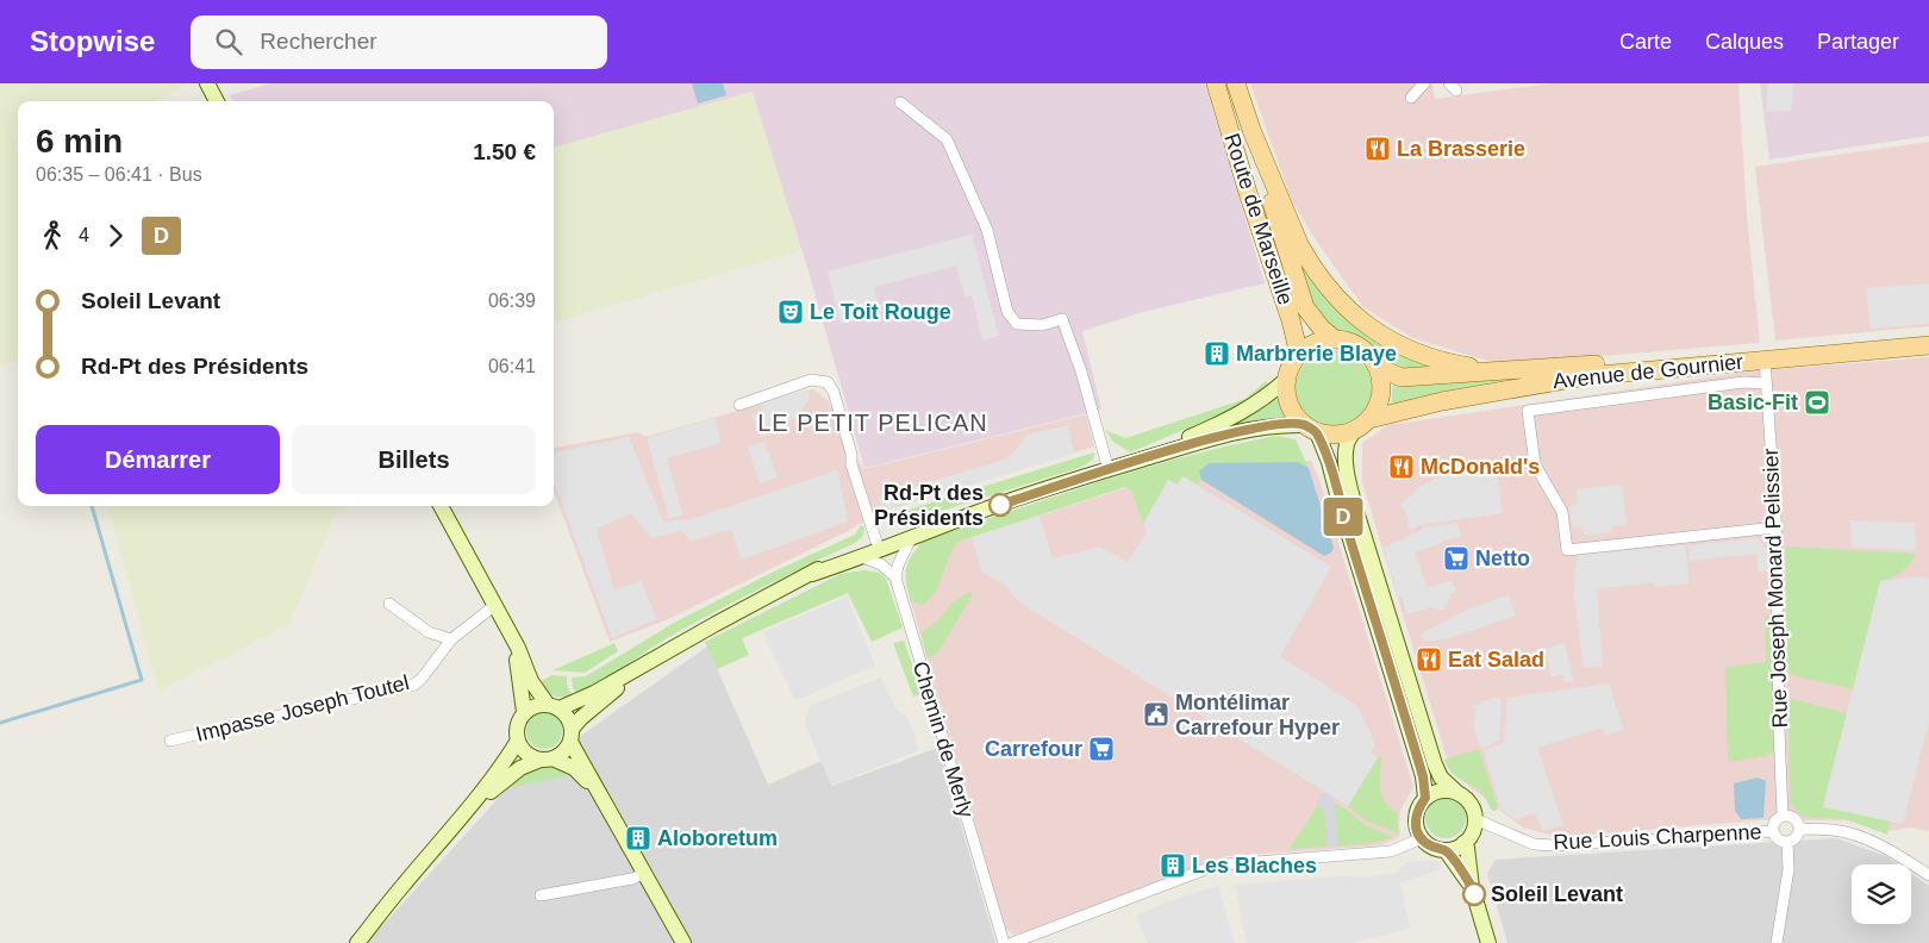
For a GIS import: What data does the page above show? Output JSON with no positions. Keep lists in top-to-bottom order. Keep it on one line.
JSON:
{"streets":{"main road":["Route de Marseille","Avenue de Gournier"],"street":["Rue Joseph Monard Pelissier","Impasse Joseph Toutel","Chemin de Merly","Rue Louis Charpenne"]},"crossings":[["Route de Marseille","Avenue de Gournier"],["Avenue de Gournier","Rue Joseph Monard Pelissier"],["Rue Joseph Monard Pelissier","Rue Louis Charpenne"]],"districts":["LE PETIT PELICAN"],"places":{"restaurant":["La Brasserie","McDonald's","Eat Salad"],"theatre":["Le Toit Rouge"],"building":["Marbrerie Blaye","Aloboretum","Les Blaches"],"sports":["Basic-Fit"],"other":["Rd-Pt des Présidents","Soleil Levant"],"supermarket":["Netto","Carrefour"],"public building":["Montélimar Carrefour Hyper"]},"lines":["bus line D"],"page":{"header":"Stopwise","search":"Rechercher","nav":["Carte","Calques","Partager"],"on_map":"D","heading":["6 min","06:35 – 06:41 · Bus","1.50 €"],"legs":["4","D"],"list":[{"name":"Soleil Levant","value":"06:39"},{"name":"Rd-Pt des Présidents","value":"06:41"}],"buttons":["Démarrer","Billets"]}}
